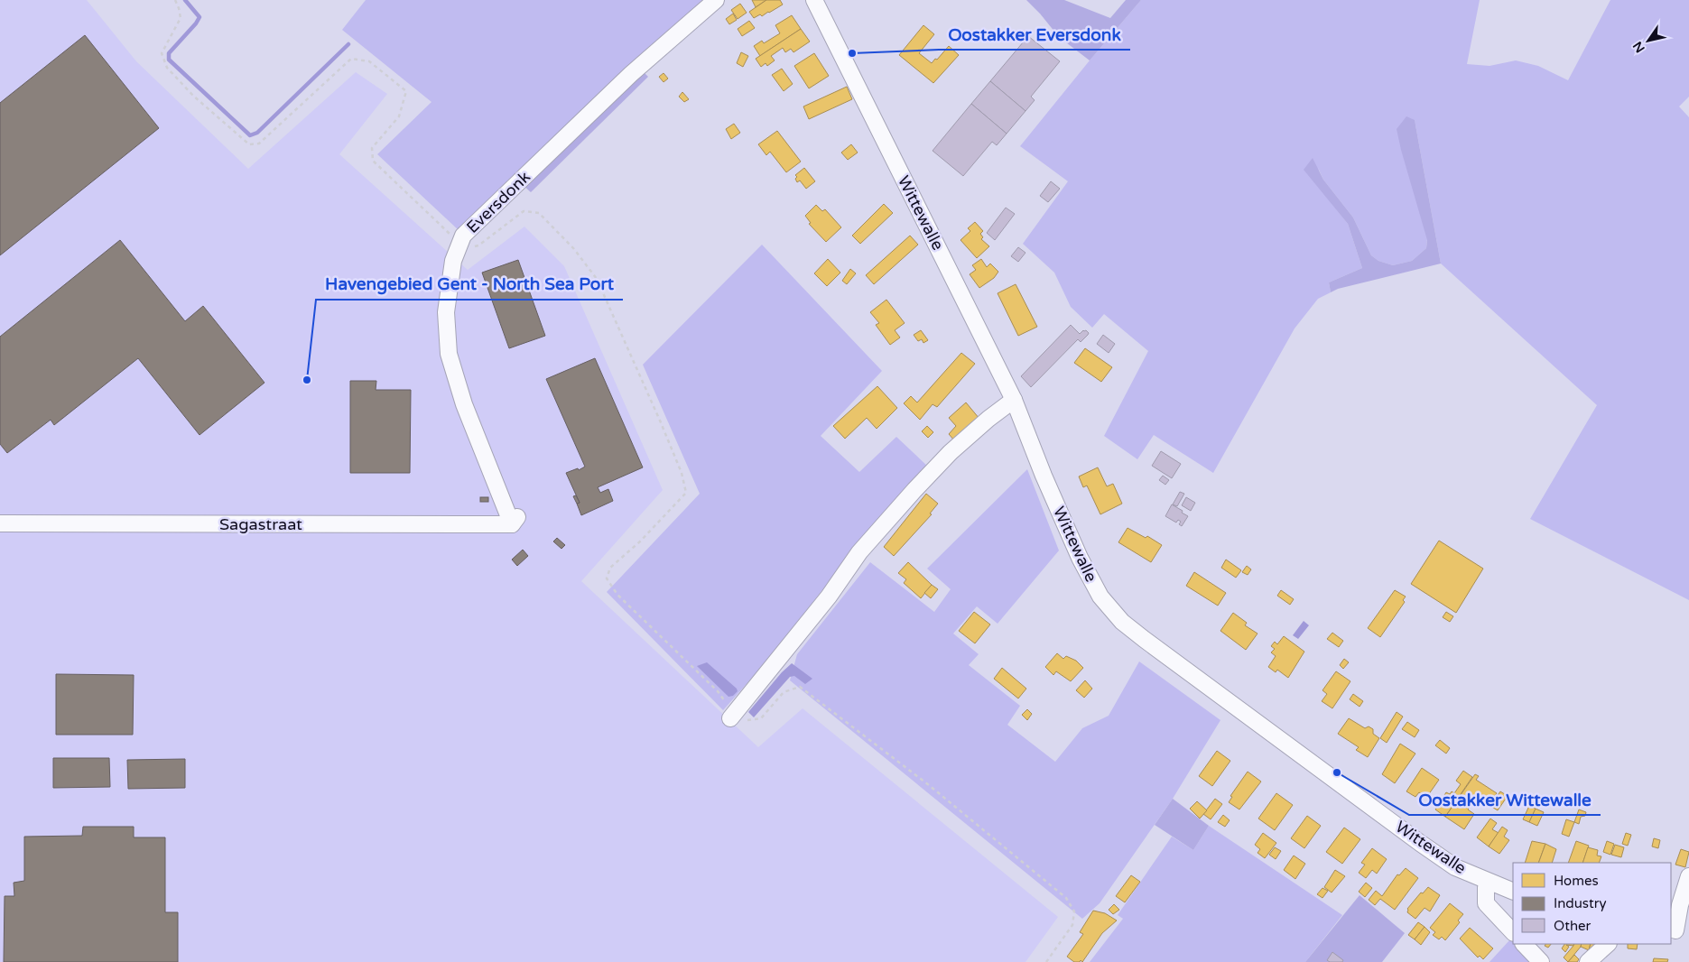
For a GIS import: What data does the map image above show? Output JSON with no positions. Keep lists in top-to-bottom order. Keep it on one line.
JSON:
{"streets":{"street":["Eversdonk","Wittewalle","Sagastraat"]},"crossings":[["Eversdonk","Sagastraat"]],"places":["Oostakker Eversdonk","Havengebied Gent - North Sea Port","Oostakker Wittewalle"],"legend":["Homes","Industry","Other"],"north":"bottom left"}
